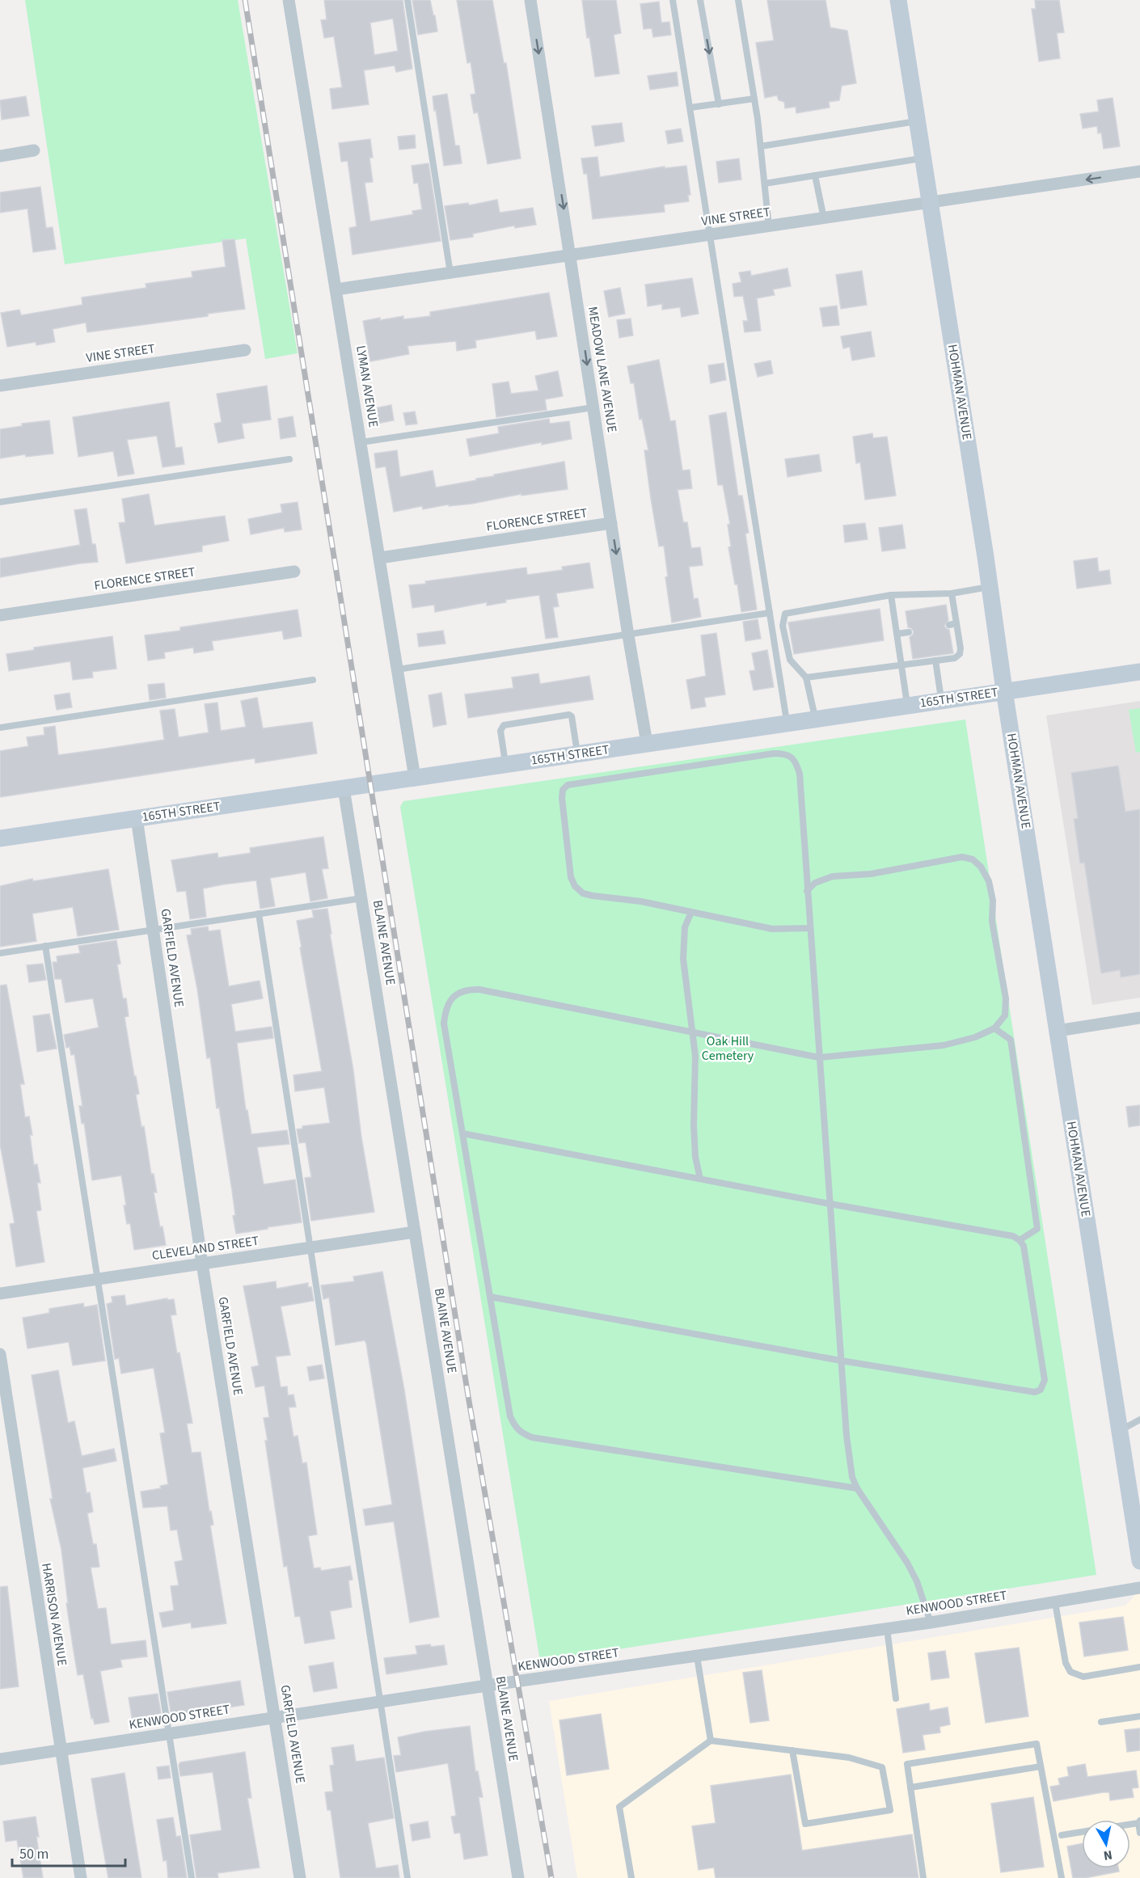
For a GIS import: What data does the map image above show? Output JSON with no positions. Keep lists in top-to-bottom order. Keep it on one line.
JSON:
{"streets":{"main road":["HOHMAN AVENUE","165TH STREET"],"street":["VINE STREET","MEADOW LANE AVENUE","LYMAN AVENUE","FLORENCE STREET","BLAINE AVENUE","GARFIELD AVENUE","CLEVELAND STREET","KENWOOD STREET","HARRISON AVENUE"]},"crossings":[["VINE STREET","MEADOW LANE AVENUE"],["VINE STREET","LYMAN AVENUE"],["VINE STREET","HOHMAN AVENUE"],["MEADOW LANE AVENUE","FLORENCE STREET"],["MEADOW LANE AVENUE","165TH STREET"],["LYMAN AVENUE","FLORENCE STREET"],["LYMAN AVENUE","165TH STREET"],["HOHMAN AVENUE","165TH STREET"],["165TH STREET","BLAINE AVENUE"],["165TH STREET","GARFIELD AVENUE"],["BLAINE AVENUE","CLEVELAND STREET"],["BLAINE AVENUE","KENWOOD STREET"],["GARFIELD AVENUE","CLEVELAND STREET"],["GARFIELD AVENUE","KENWOOD STREET"],["KENWOOD STREET","HARRISON AVENUE"]],"one_way":["MEADOW LANE AVENUE"],"parks":["Oak Hill Cemetery"],"scale_bar":"50 m","north":"bottom"}
